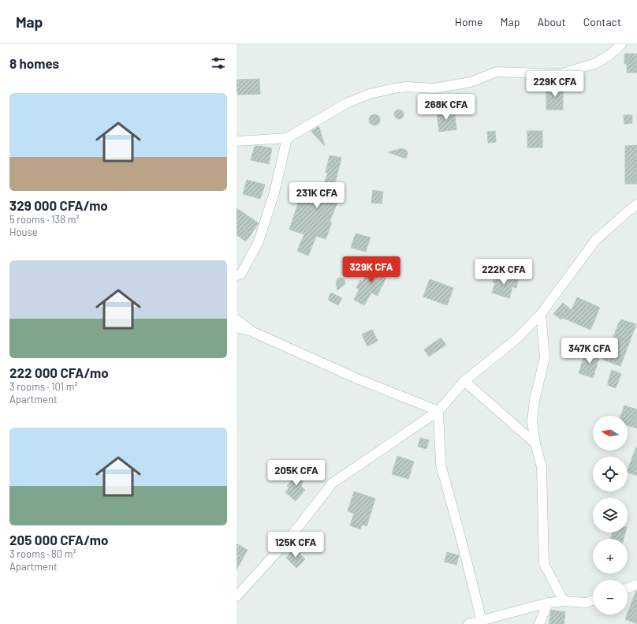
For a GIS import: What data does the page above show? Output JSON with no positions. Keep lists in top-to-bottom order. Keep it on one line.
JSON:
{"north":"left","page":{"header":"Map","nav":["Home","Map","About","Contact"],"heading":"8 homes","price":["229K CFA","268K CFA","231K CFA","329K CFA","222K CFA","347K CFA","205K CFA","125K CFA"],"list":[{"name":"329 000 CFA/mo","note":"5 rooms · 138 m² · House"},{"name":"222 000 CFA/mo","note":"3 rooms · 101 m² · Apartment"},{"name":"205 000 CFA/mo","note":"3 rooms · 80 m² · Apartment"}],"map_buttons":["+","−"]}}
